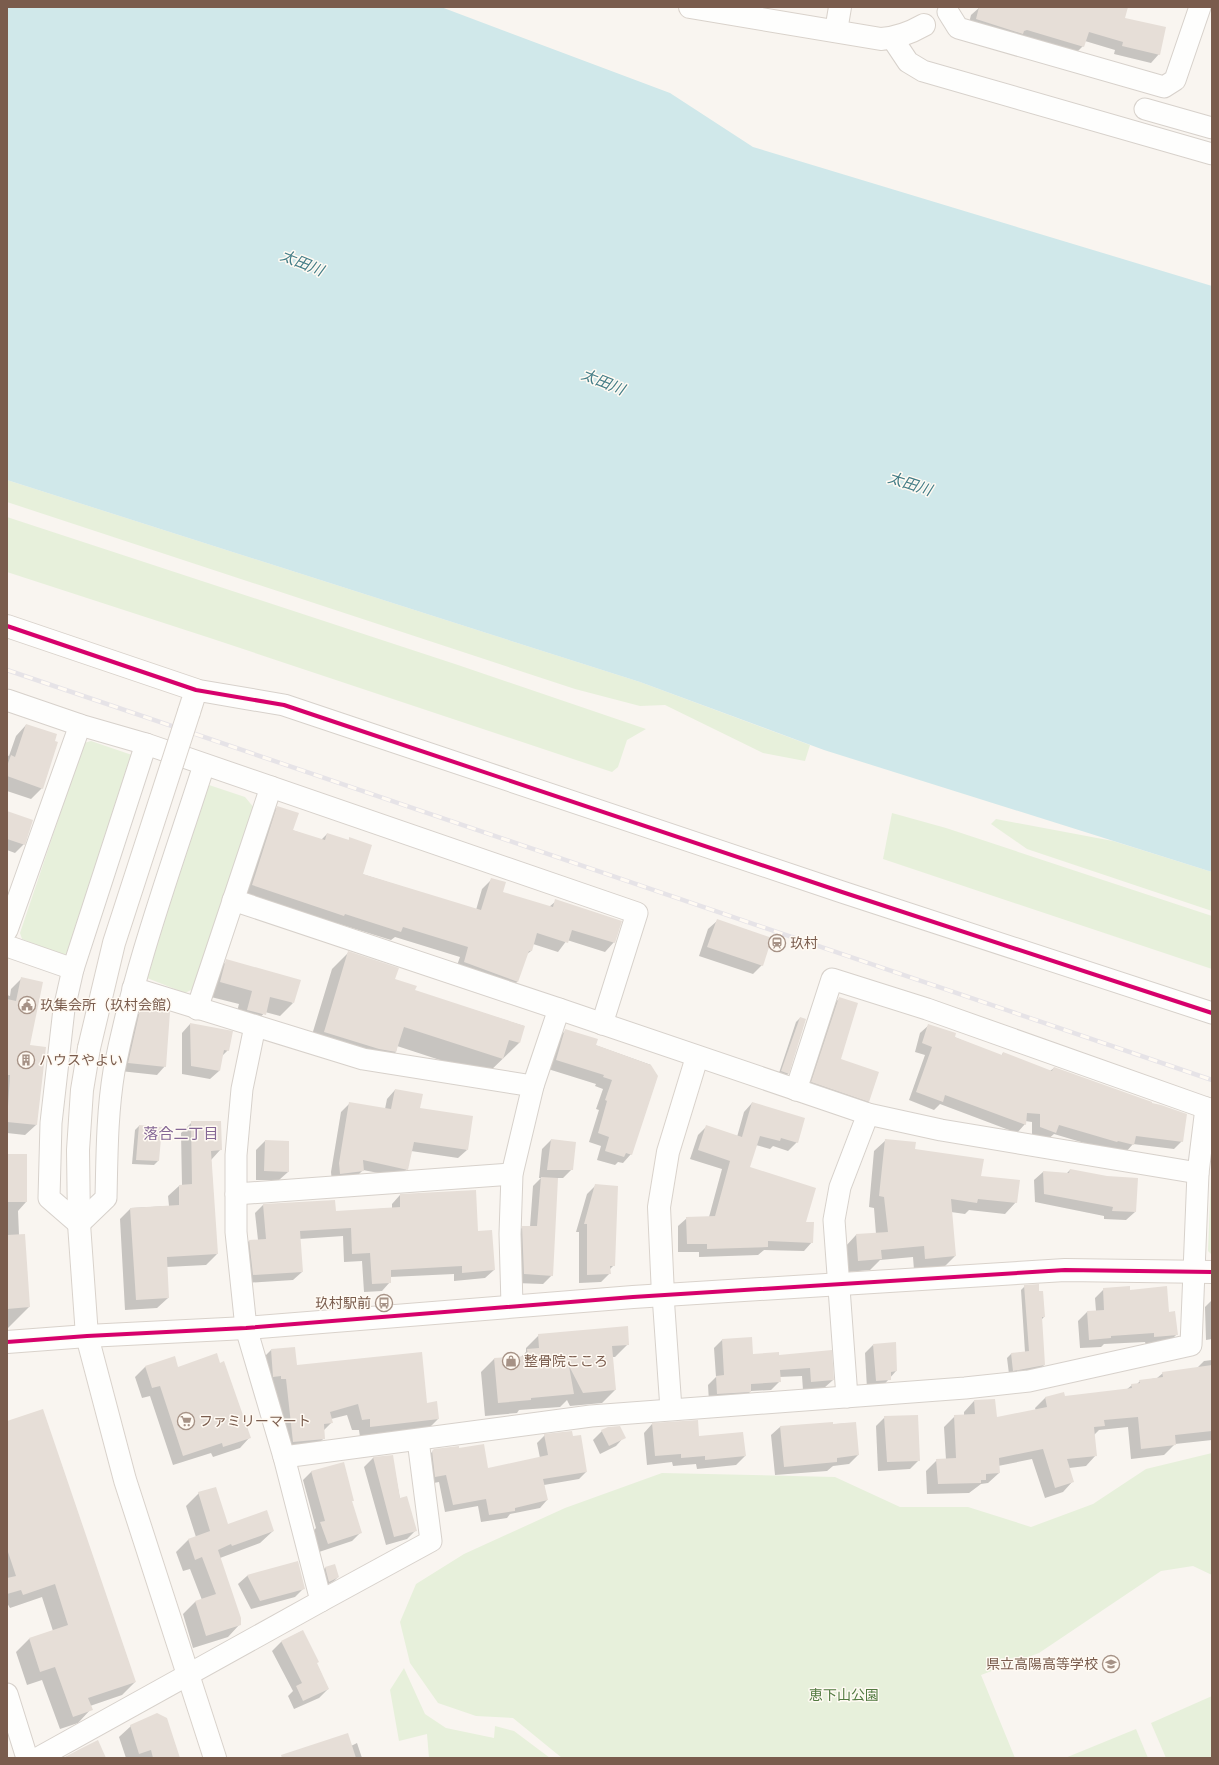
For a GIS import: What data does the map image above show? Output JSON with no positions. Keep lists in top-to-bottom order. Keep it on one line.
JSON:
{"districts":["落合二丁目"],"water":["太田川"],"parks":["恵下山公園"],"places":{"station":["玖村"],"public building":["玖集会所（玖村会館）"],"building":["ハウスやよい"],"bus stop":["玖村駅前"],"shop":["整骨院こころ"],"supermarket":["ファミリーマート"],"school or university":["県立高陽高等学校"]}}
